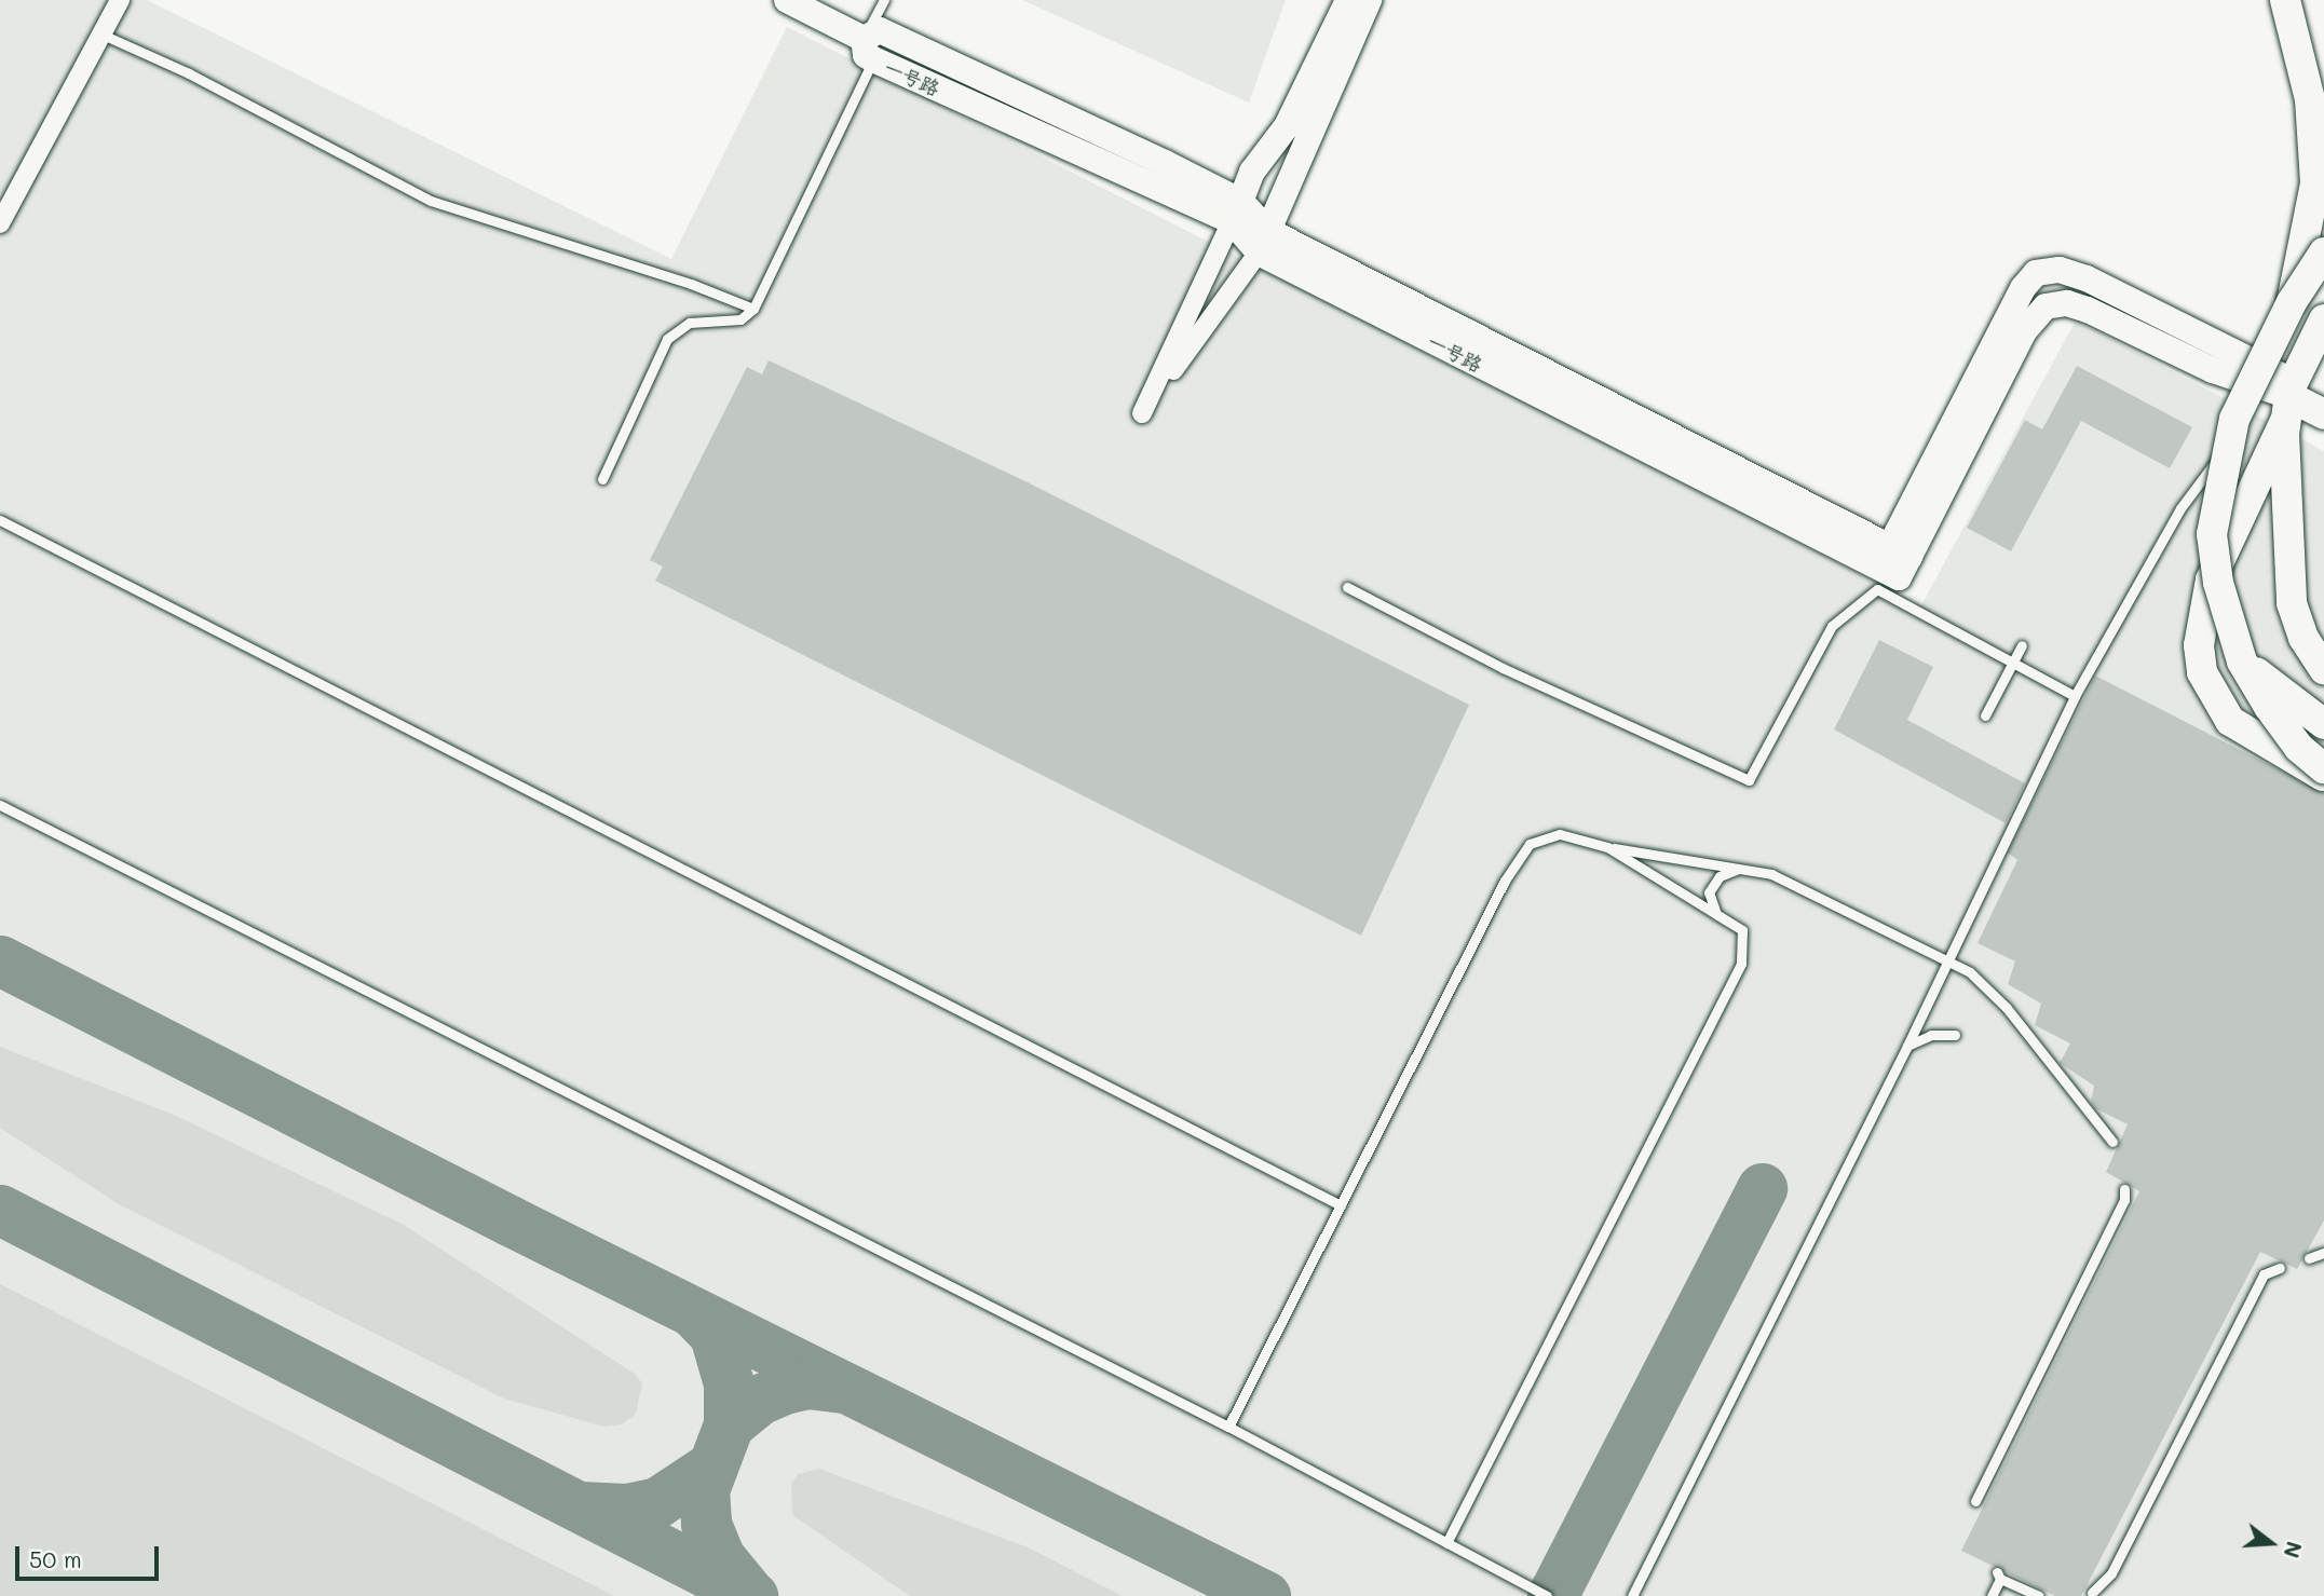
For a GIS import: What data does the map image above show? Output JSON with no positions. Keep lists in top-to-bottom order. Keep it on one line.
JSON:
{"streets":{"main road":["一号路"]},"scale_bar":"50 m","north":"right"}
